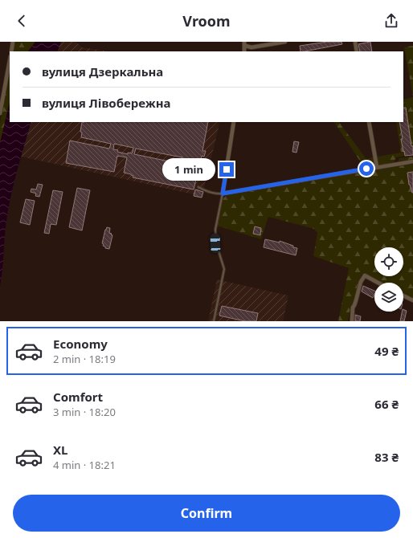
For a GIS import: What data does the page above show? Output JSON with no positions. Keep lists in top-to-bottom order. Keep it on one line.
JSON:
{"page":{"header":"Vroom","banner":["вулиця Дзеркальна","вулиця Лівобережна"],"bubble":"1 min","list":[{"name":"Economy","note":"2 min · 18:19","value":"49 ₴"},{"name":"Comfort","note":"3 min · 18:20","value":"66 ₴"},{"name":"XL","note":"4 min · 18:21","value":"83 ₴"}],"buttons":"Confirm"}}
